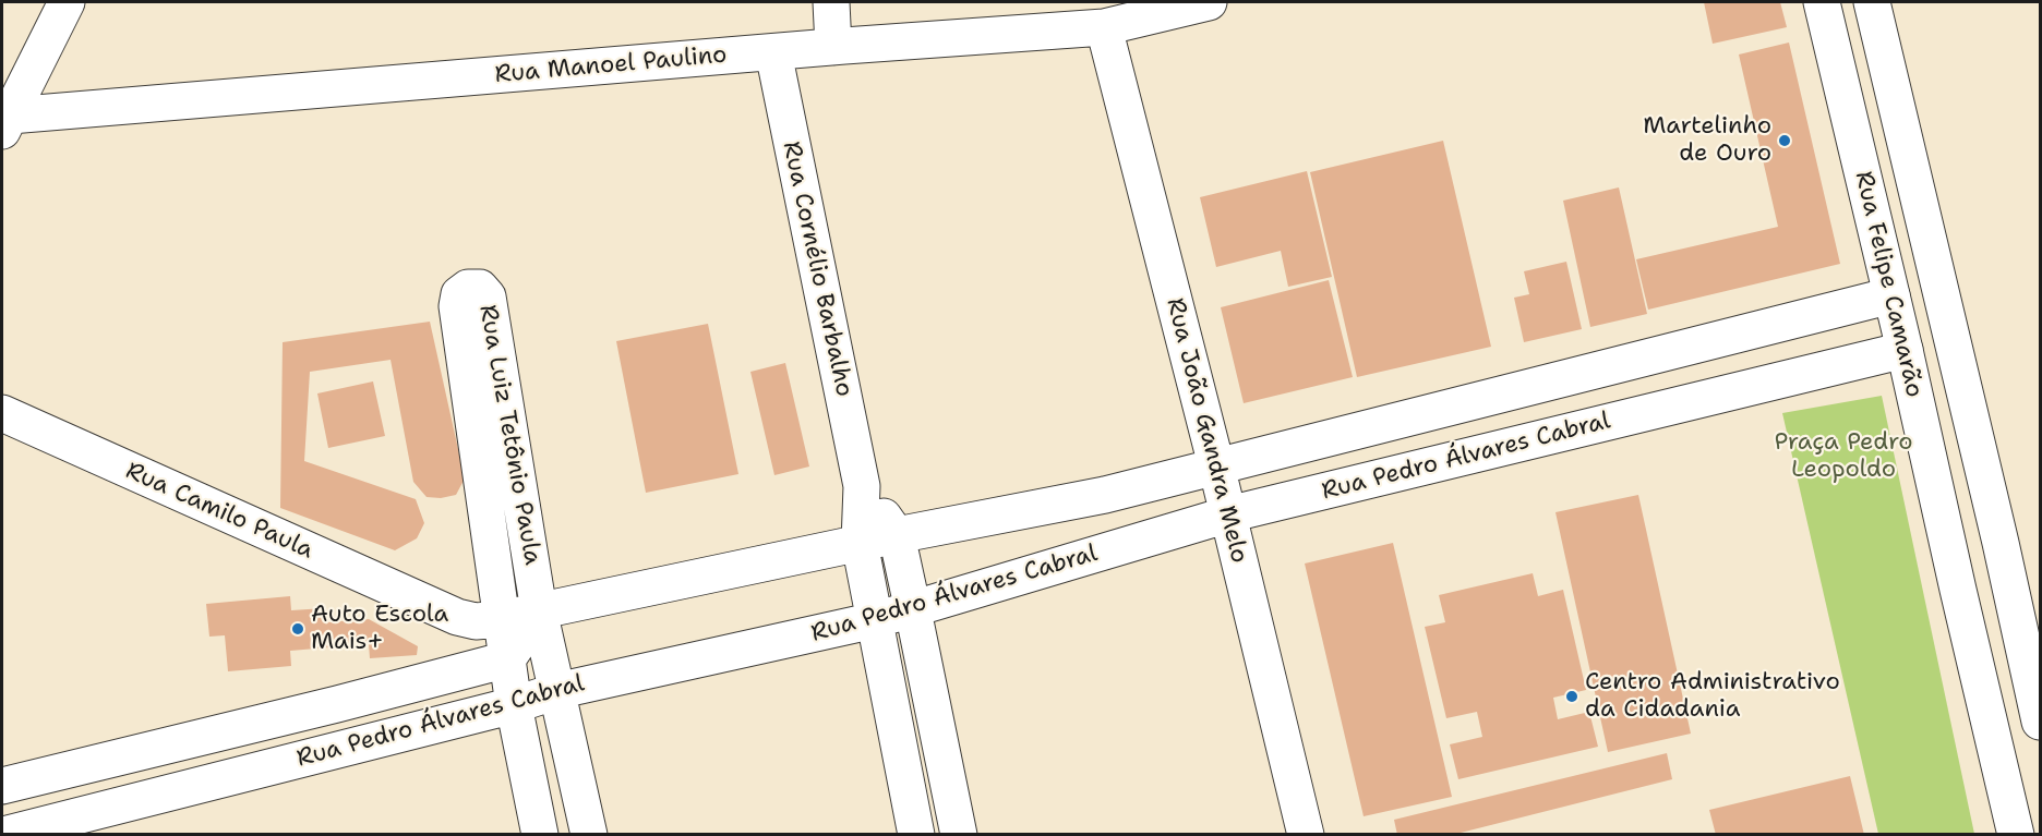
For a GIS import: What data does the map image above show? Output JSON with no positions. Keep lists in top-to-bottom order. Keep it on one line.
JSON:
{"streets":{"street":["Rua Manoel Paulino","Rua Cornélio Barbalho","Rua Felipe Camarão","Rua João Gandra Melo","Rua Luiz Tetônio Paula","Rua Pedro Álvares Cabral","Rua Camilo Paula"]},"crossings":[["Rua Manoel Paulino","Rua Cornélio Barbalho"],["Rua Manoel Paulino","Rua João Gandra Melo"],["Rua Cornélio Barbalho","Rua Pedro Álvares Cabral"],["Rua Felipe Camarão","Rua Pedro Álvares Cabral"],["Rua João Gandra Melo","Rua Pedro Álvares Cabral"],["Rua Luiz Tetônio Paula","Rua Pedro Álvares Cabral"],["Rua Luiz Tetônio Paula","Rua Camilo Paula"]],"parks":["Praça Pedro Leopoldo"],"places":["Martelinho de Ouro","Auto Escola Mais+","Centro Administrativo da Cidadania"]}
